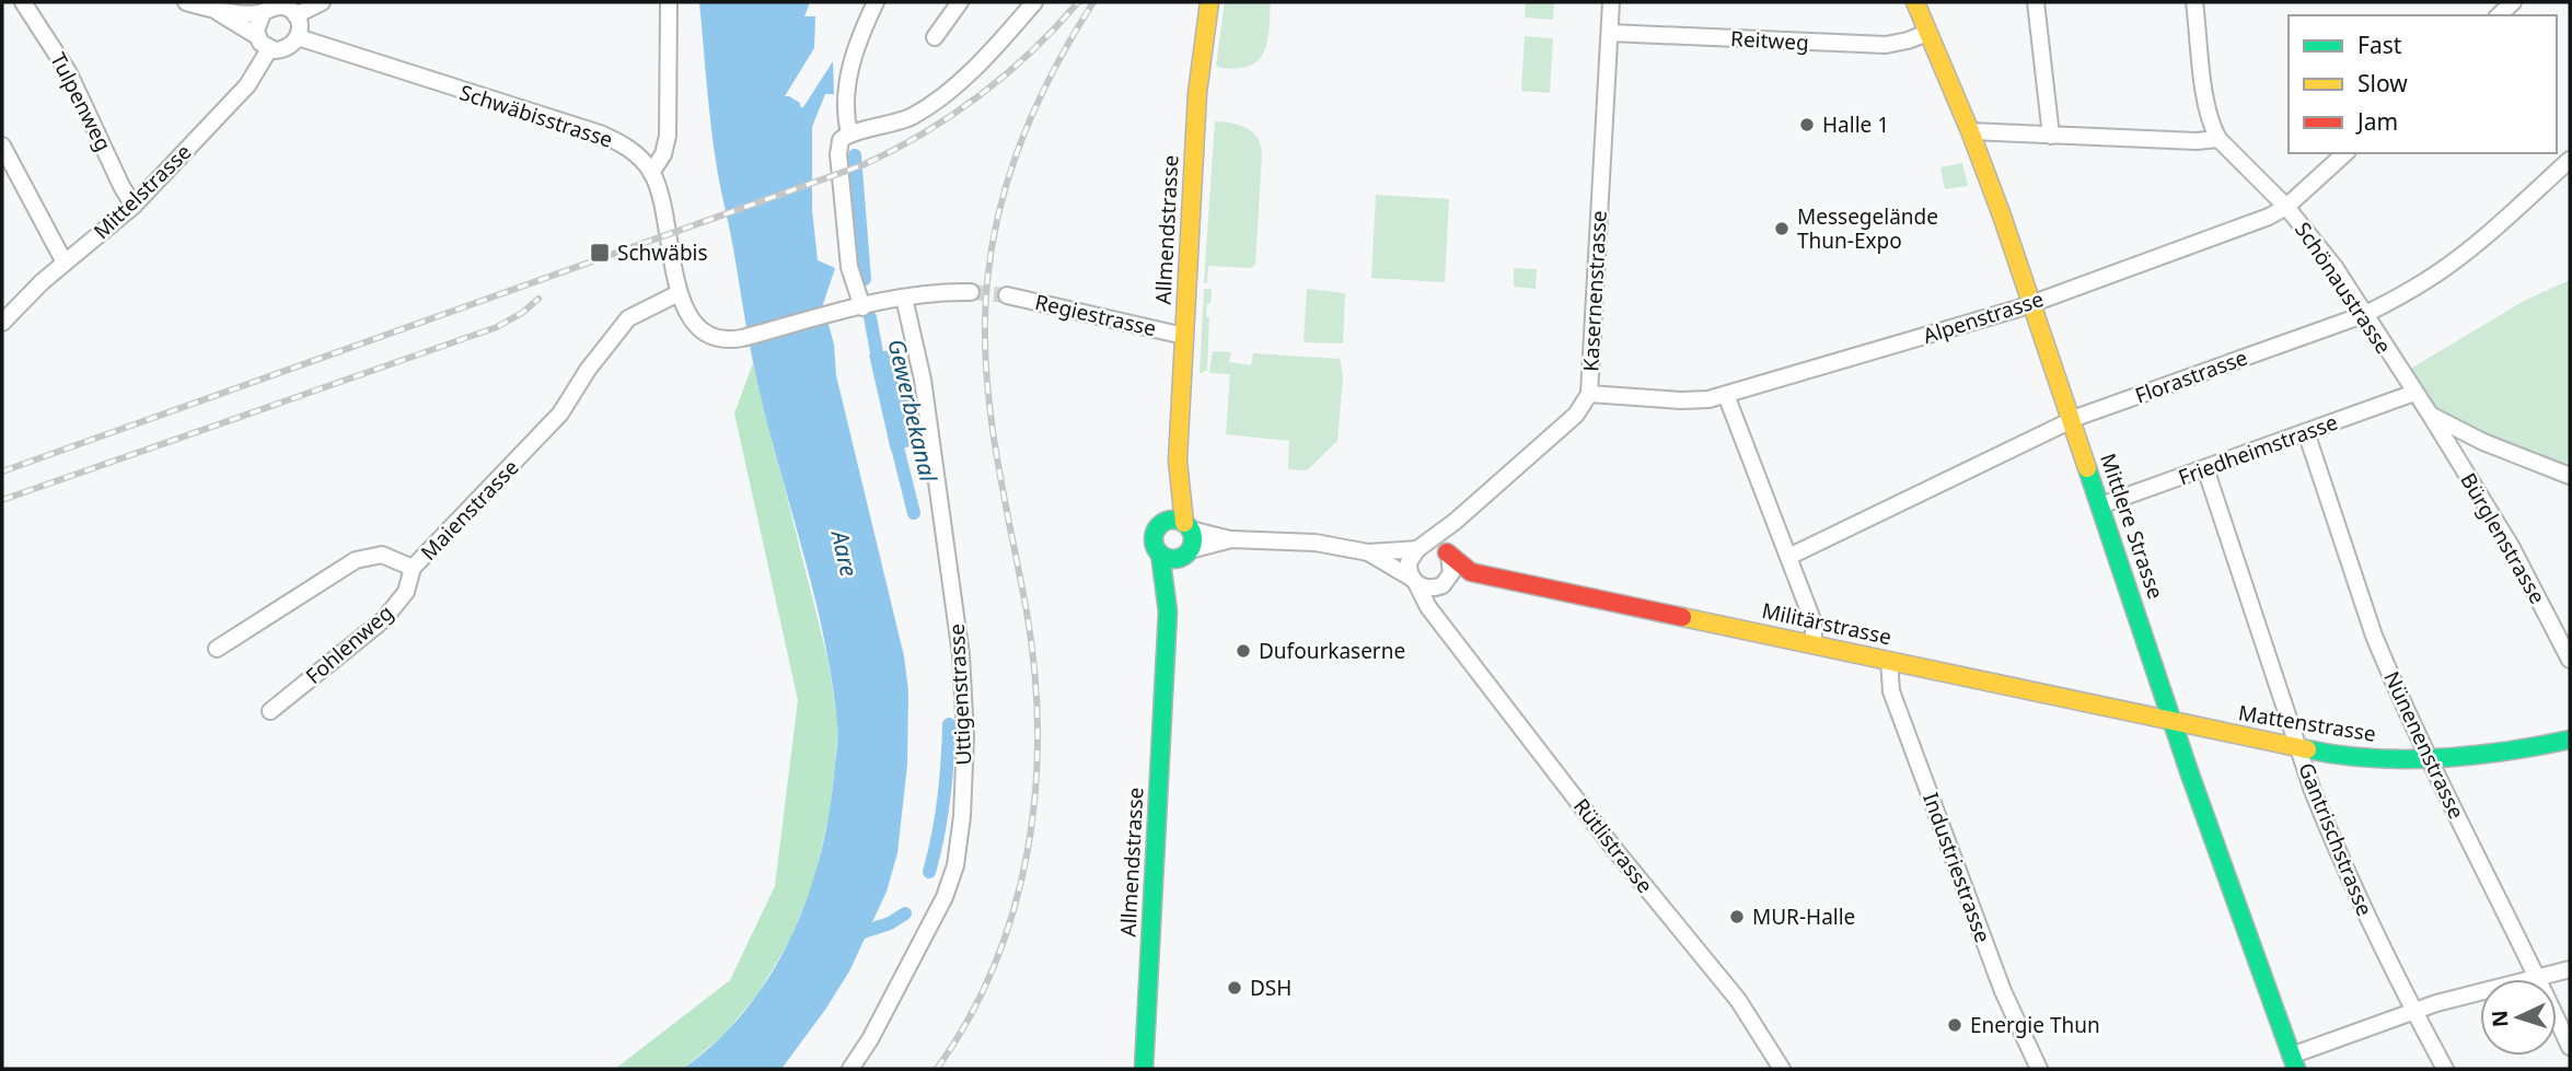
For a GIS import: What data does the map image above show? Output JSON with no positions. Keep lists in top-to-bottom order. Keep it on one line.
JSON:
{"streets":{"street":["Reitweg","Tulpenweg","Schwäbisstrasse","Mittelstrasse","Allmendstrasse","Schönaustrasse","Kasernenstrasse","Regiestrasse","Alpenstrasse","Florastrasse","Friedheimstrasse","Maienstrasse","Mittlere Strasse","Bürglenstrasse","Militärstrasse","Fohlenweg","Uttigenstrasse","Mattenstrasse","Nünenenstrasse","Gantrischstrasse","Rütlistrasse","Industriestrasse"]},"crossings":[["Reitweg","Kasernenstrasse"],["Reitweg","Mittlere Strasse"],["Tulpenweg","Mittelstrasse"],["Schwäbisstrasse","Mittelstrasse"],["Schwäbisstrasse","Maienstrasse"],["Allmendstrasse","Regiestrasse"],["Schönaustrasse","Alpenstrasse"],["Schönaustrasse","Florastrasse"],["Schönaustrasse","Friedheimstrasse"],["Schönaustrasse","Bürglenstrasse"],["Kasernenstrasse","Alpenstrasse"],["Kasernenstrasse","Militärstrasse"],["Kasernenstrasse","Rütlistrasse"],["Alpenstrasse","Mittlere Strasse"],["Florastrasse","Mittlere Strasse"],["Friedheimstrasse","Mittlere Strasse"],["Friedheimstrasse","Nünenenstrasse"],["Friedheimstrasse","Gantrischstrasse"],["Maienstrasse","Fohlenweg"],["Mittlere Strasse","Militärstrasse"],["Mittlere Strasse","Mattenstrasse"],["Militärstrasse","Mattenstrasse"],["Militärstrasse","Rütlistrasse"],["Militärstrasse","Industriestrasse"],["Mattenstrasse","Nünenenstrasse"],["Mattenstrasse","Gantrischstrasse"]],"water":["Gewerbekanal","Aare"],"places":{"other":["Halle 1","Messegelände Thun-Expo","Dufourkaserne","MUR-Halle","DSH","Energie Thun"],"transit":["Schwäbis"]},"legend":["Fast","Slow","Jam"],"north":"left"}
